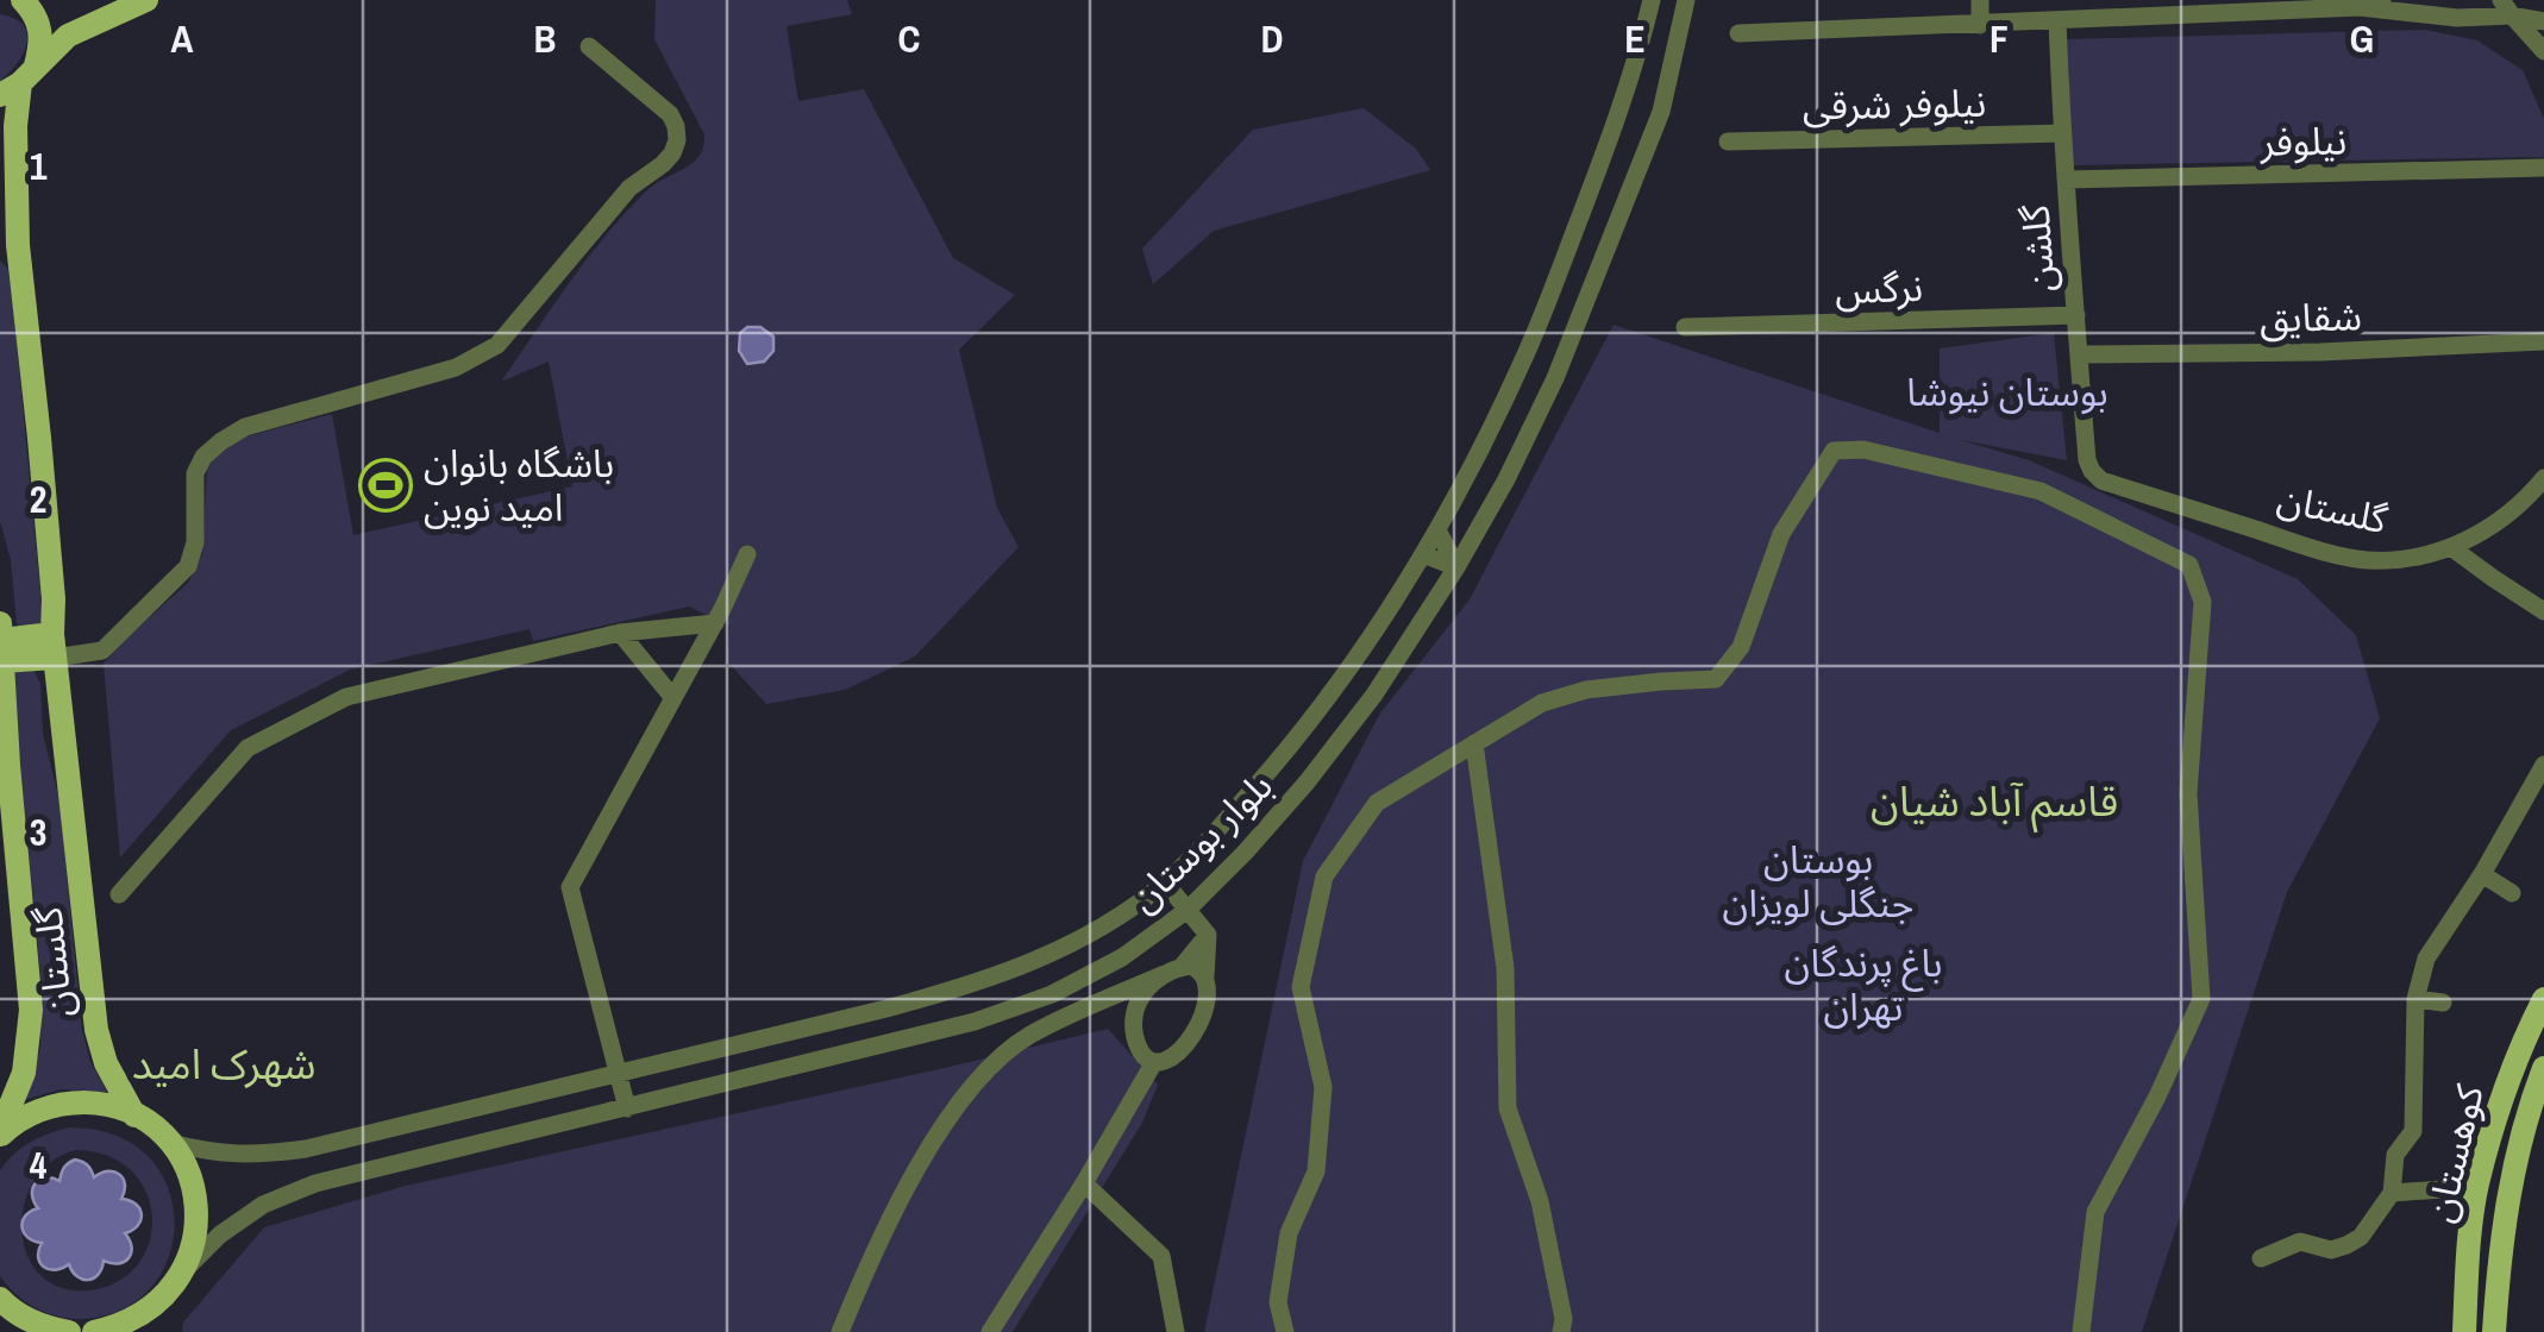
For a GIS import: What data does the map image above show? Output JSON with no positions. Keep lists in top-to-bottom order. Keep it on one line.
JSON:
{"streets":{"main road":["گلستان","کوهستان"],"street":["نیلوفر شرقی","نیلوفر","گلشن","نرگس","شقایق","بلوار بوستان"]},"crossings":[["نیلوفر شرقی","گلشن"],["نیلوفر","گلشن"],["گلشن","نرگس"],["گلشن","شقایق"],["گلشن","گلستان"]],"districts":["قاسم آباد شیان","شهرک امید"],"parks":["بوستان نیوشا","بوستان جنگلی لویزان","باغ پرندگان تهران"],"places":{"sports":["باشگاه بانوان امید نوین"]},"grid":{"columns":["A","B","C","D","E","F","G"],"rows":["1","2","3","4"]}}
